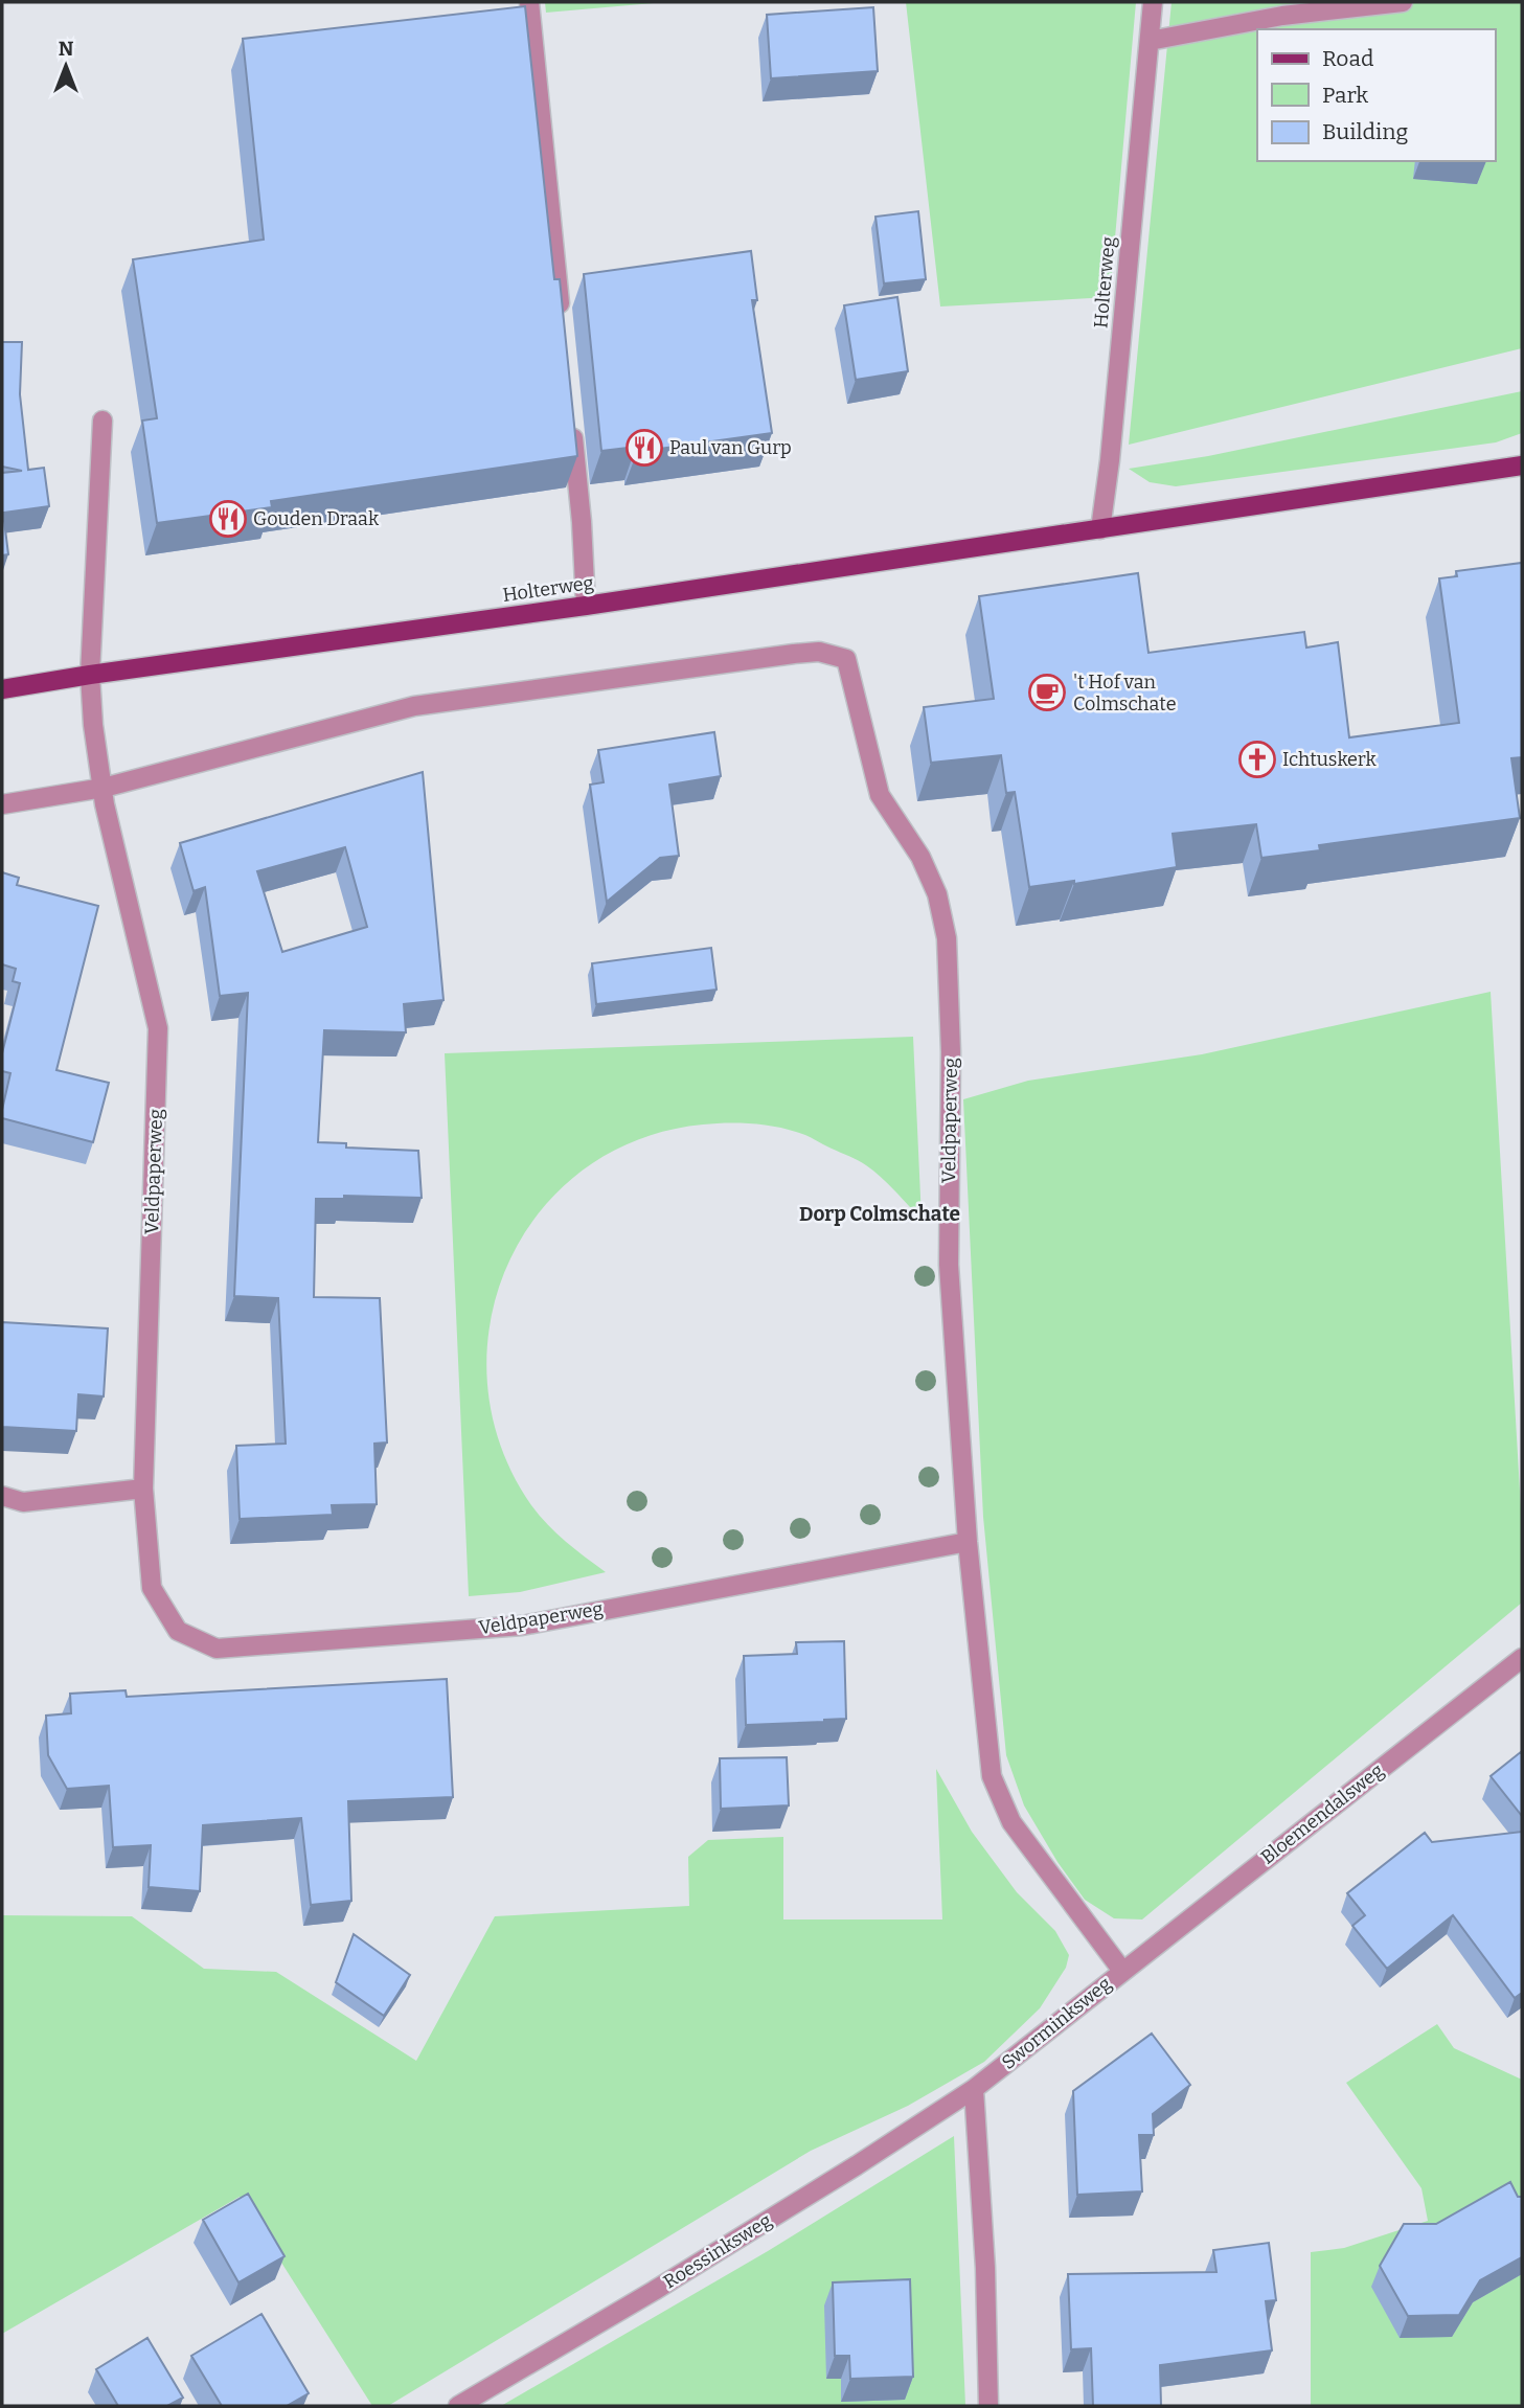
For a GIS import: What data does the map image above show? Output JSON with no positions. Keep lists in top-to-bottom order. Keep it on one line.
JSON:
{"streets":{"main road":["Holterweg"],"street":["Veldpaperweg","Bloemendalsweg","Sworminksweg","Roessinksweg"]},"crossings":[["Holterweg","Veldpaperweg"],["Veldpaperweg","Sworminksweg"],["Bloemendalsweg","Sworminksweg"],["Sworminksweg","Roessinksweg"]],"districts":["Dorp Colmschate"],"places":{"restaurant":["Paul van Gurp","Gouden Draak"],"cafe":["'t Hof van Colmschate"],"church":["Ichtuskerk"]},"legend":["Road","Park","Building"],"north":"top"}
